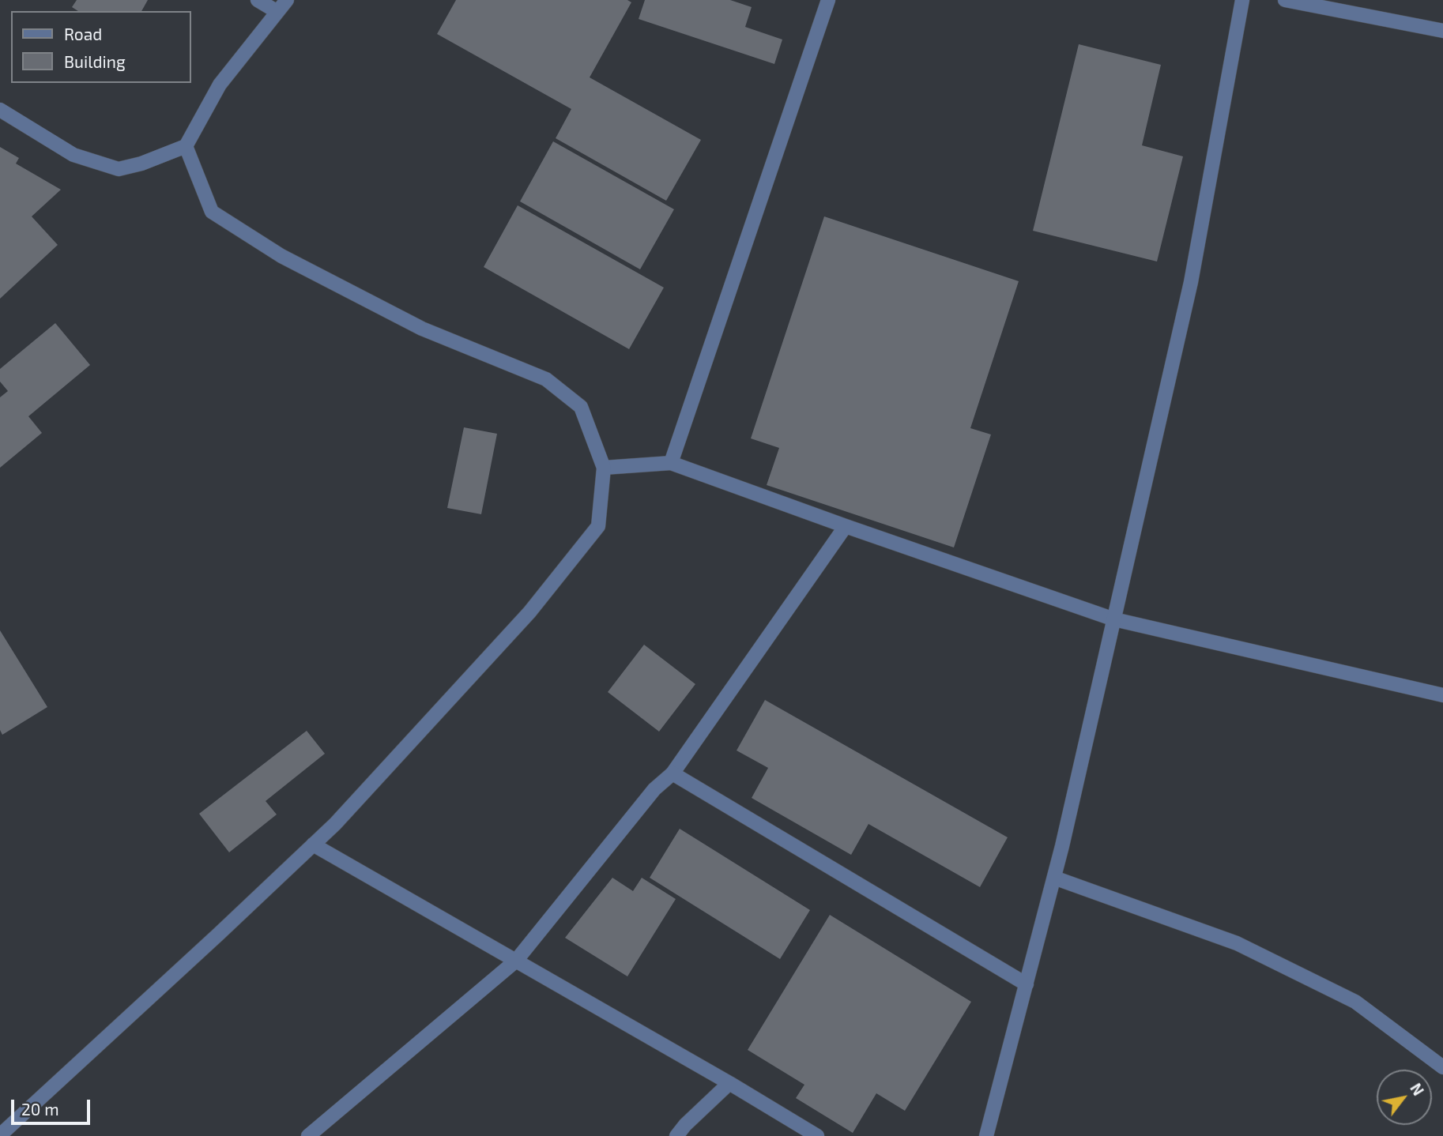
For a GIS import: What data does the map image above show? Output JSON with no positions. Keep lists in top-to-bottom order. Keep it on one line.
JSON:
{"legend":["Road","Building"],"scale_bar":"20 m","north":"top right"}
